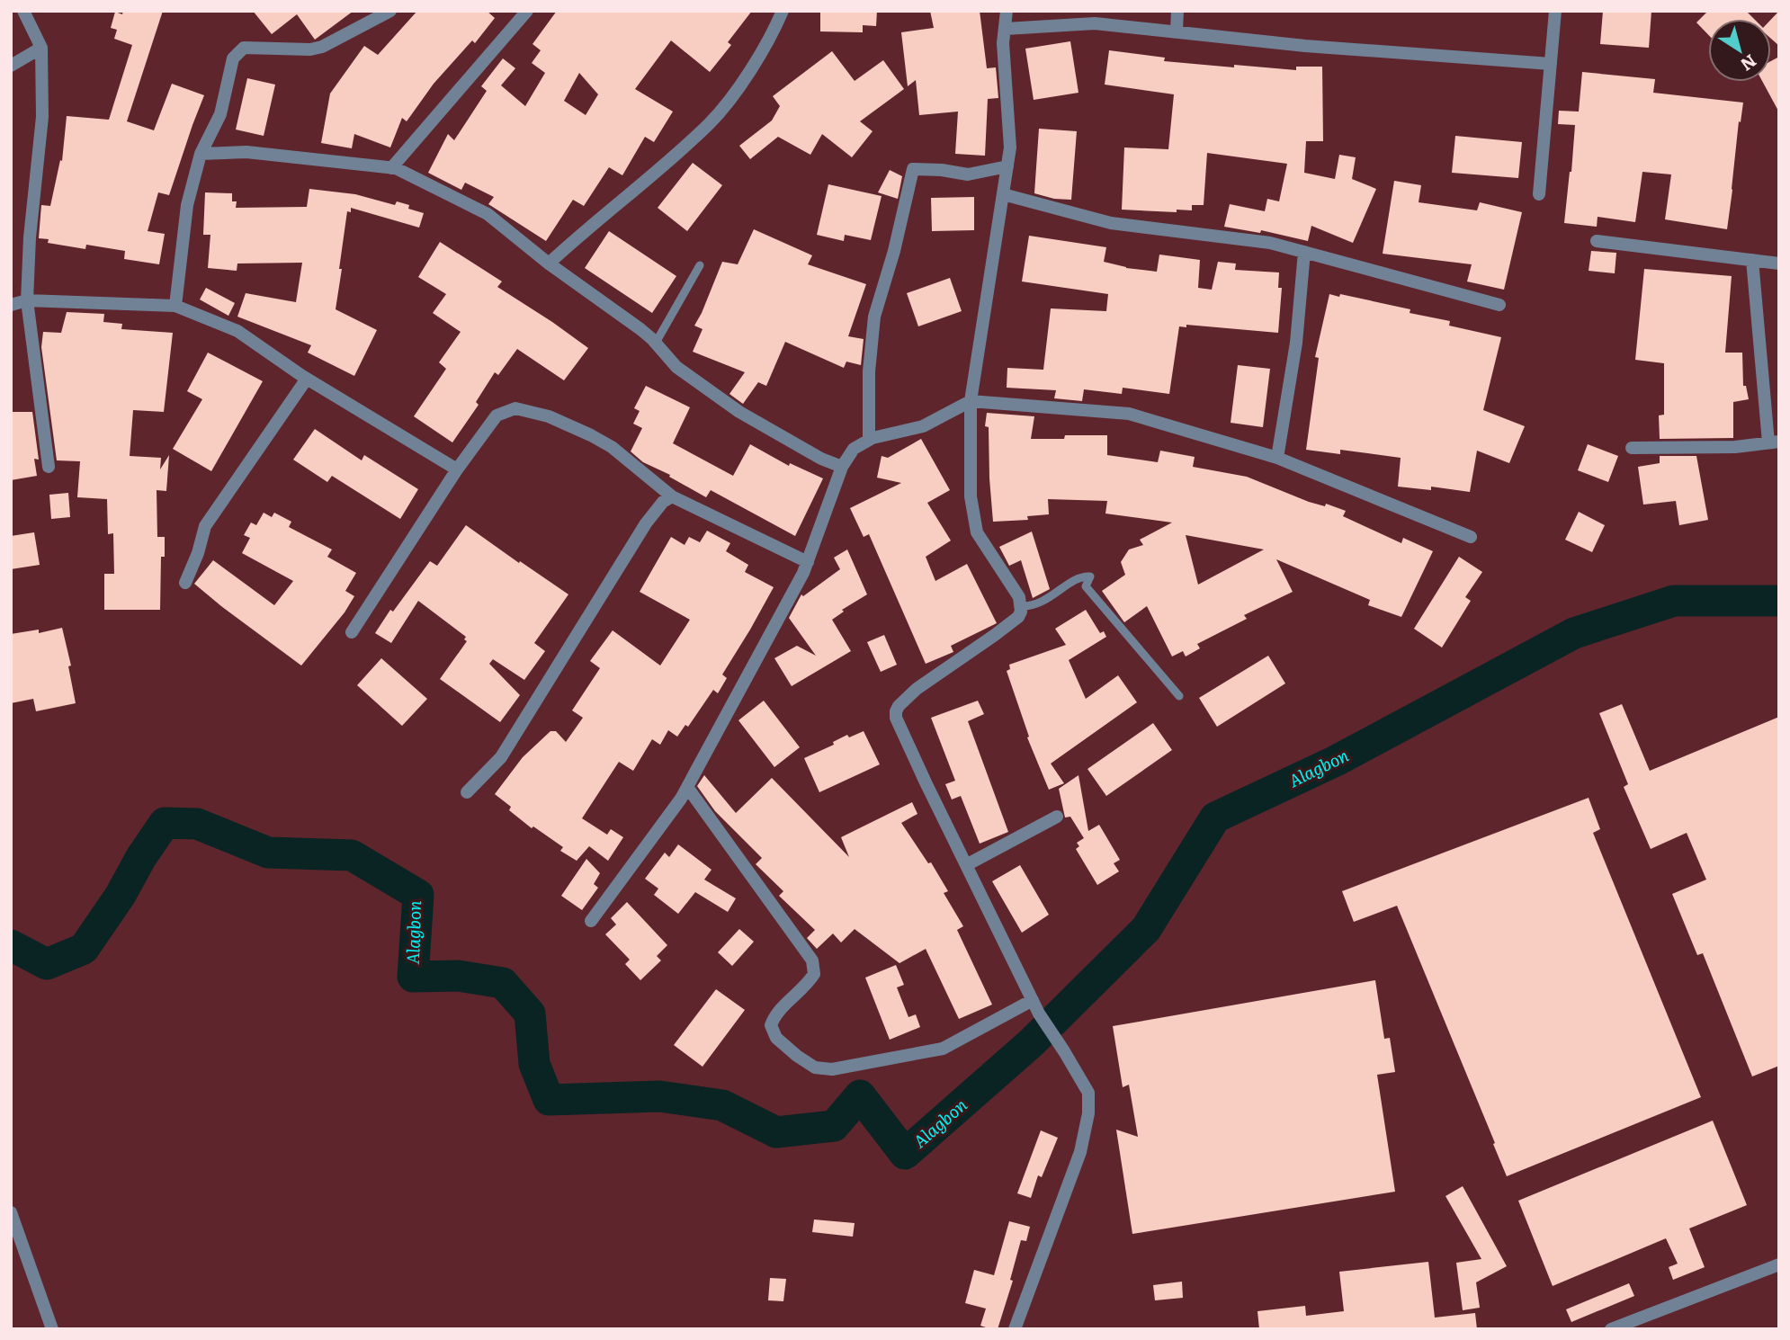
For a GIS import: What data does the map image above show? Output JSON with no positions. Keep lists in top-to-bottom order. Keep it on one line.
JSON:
{"water":["Alagbon"],"north":"bottom right"}
